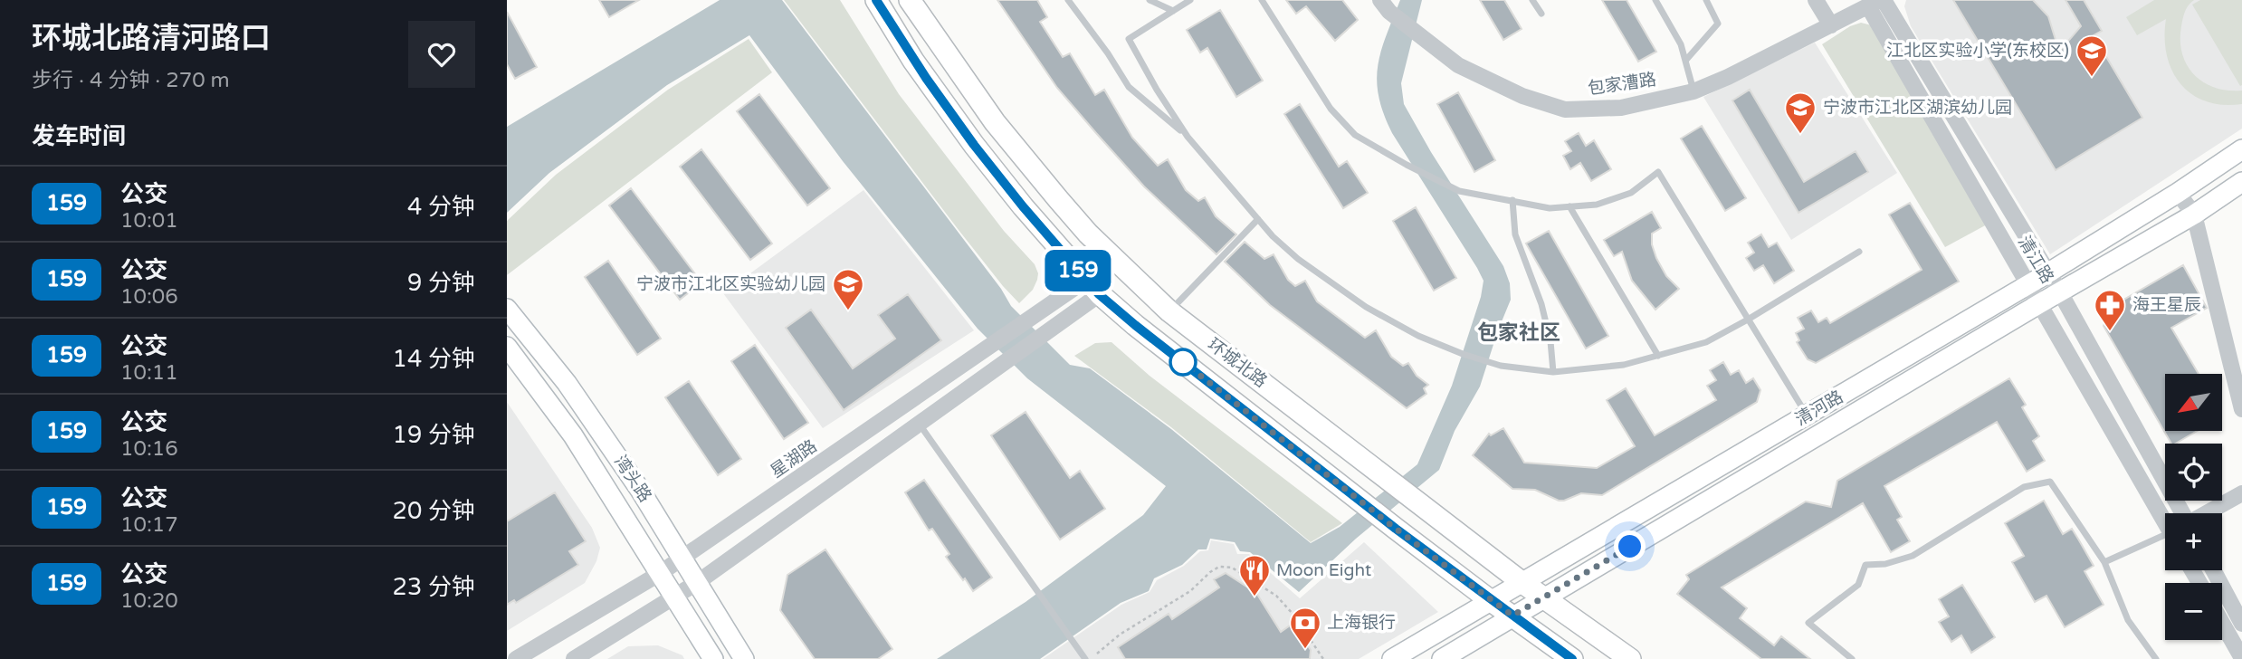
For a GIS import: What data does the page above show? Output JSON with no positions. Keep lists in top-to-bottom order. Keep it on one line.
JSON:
{"streets":{"main road":["环城北路","清河路","湾头路"],"street":["包家漕路","清江路","星湖路"]},"crossings":[["包家漕路","清江路"],["清江路","清河路"],["环城北路","清河路"],["环城北路","星湖路"],["星湖路","湾头路"]],"districts":["包家社区"],"places":{"school or university":["江北区实验小学(东校区)","宁波市江北区湖滨幼儿园","宁波市江北区实验幼儿园"],"pharmacy":["海王星辰"],"restaurant":["Moon Eight"],"bank":["上海银行"]},"lines":["bus line 159"],"north":"bottom left","page":{"heading":[["环城北路清河路口","步行 · 4 分钟 · 270 m"],"发车时间"],"on_map":"159","list":[{"mark":"159","name":"公交","note":"10:01","value":"4 分钟"},{"mark":"159","name":"公交","note":"10:06","value":"9 分钟"},{"mark":"159","name":"公交","note":"10:11","value":"14 分钟"},{"mark":"159","name":"公交","note":"10:16","value":"19 分钟"},{"mark":"159","name":"公交","note":"10:17","value":"20 分钟"},{"mark":"159","name":"公交","note":"10:20","value":"23 分钟"}],"map_buttons":["+","−"]}}
